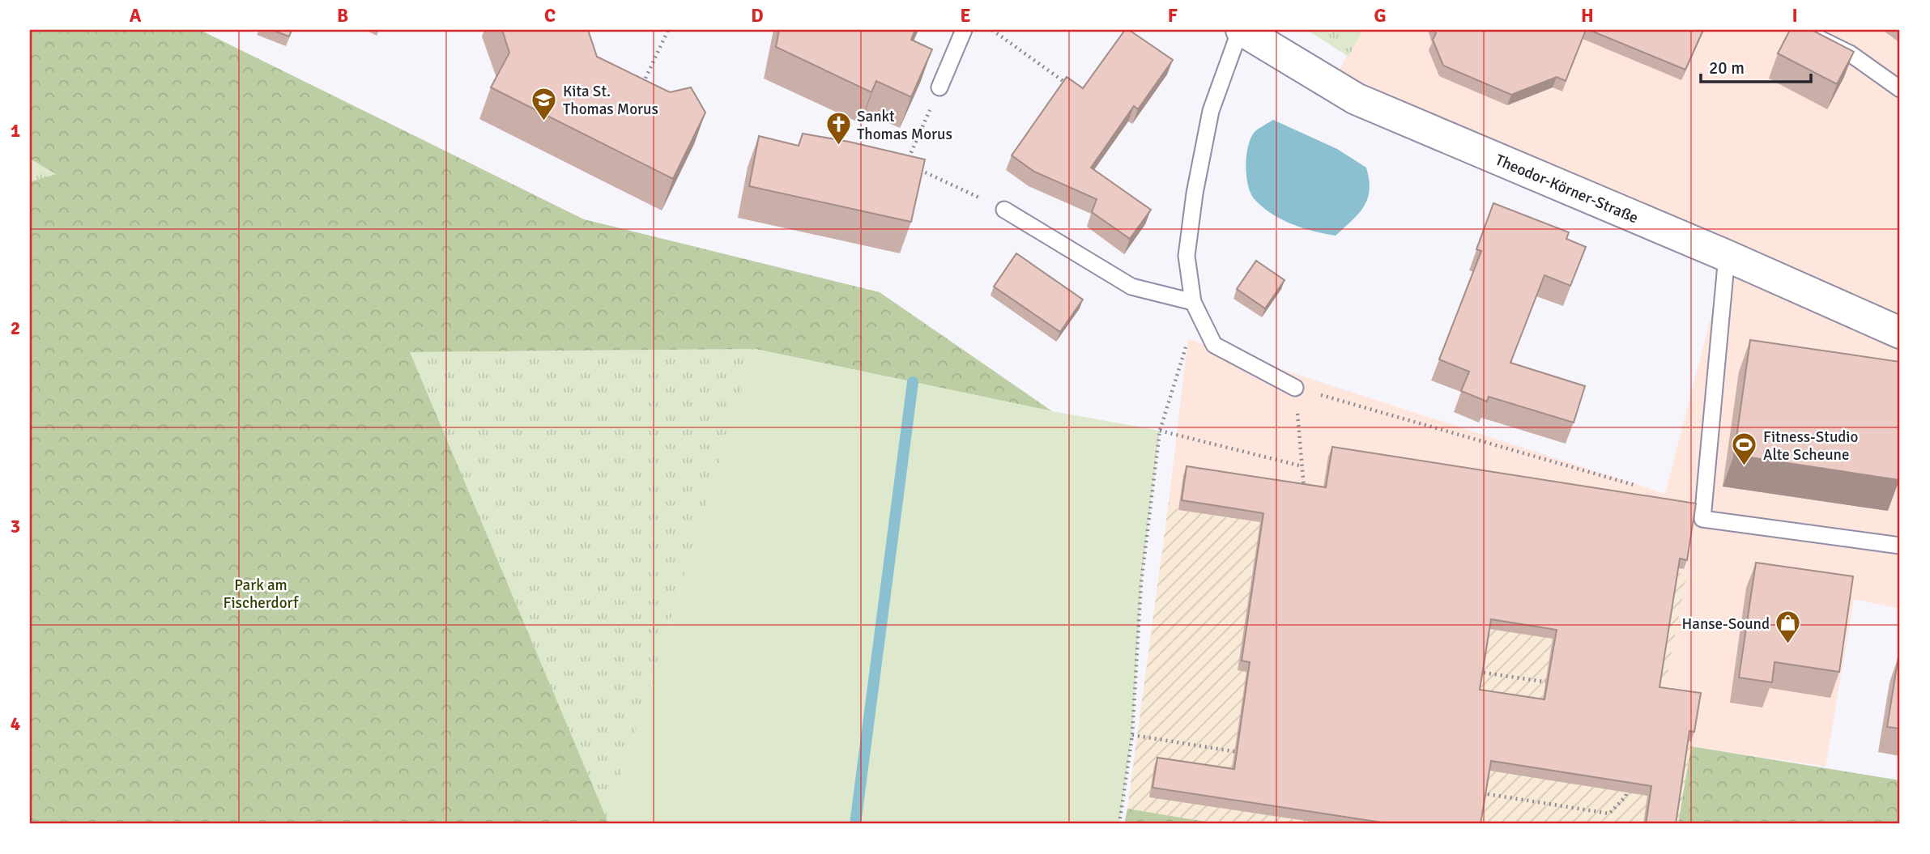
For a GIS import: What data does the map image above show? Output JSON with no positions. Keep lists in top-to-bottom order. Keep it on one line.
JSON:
{"streets":{"street":["Theodor-Körner-Straße"]},"parks":["Park am Fischerdorf"],"places":{"school or university":["Kita St. Thomas Morus"],"church":["Sankt Thomas Morus"],"sports":["Fitness-Studio Alte Scheune"],"shop":["Hanse-Sound"]},"scale_bar":"20 m","grid":{"columns":["A","B","C","D","E","F","G","H","I"],"rows":["1","2","3","4"]}}
